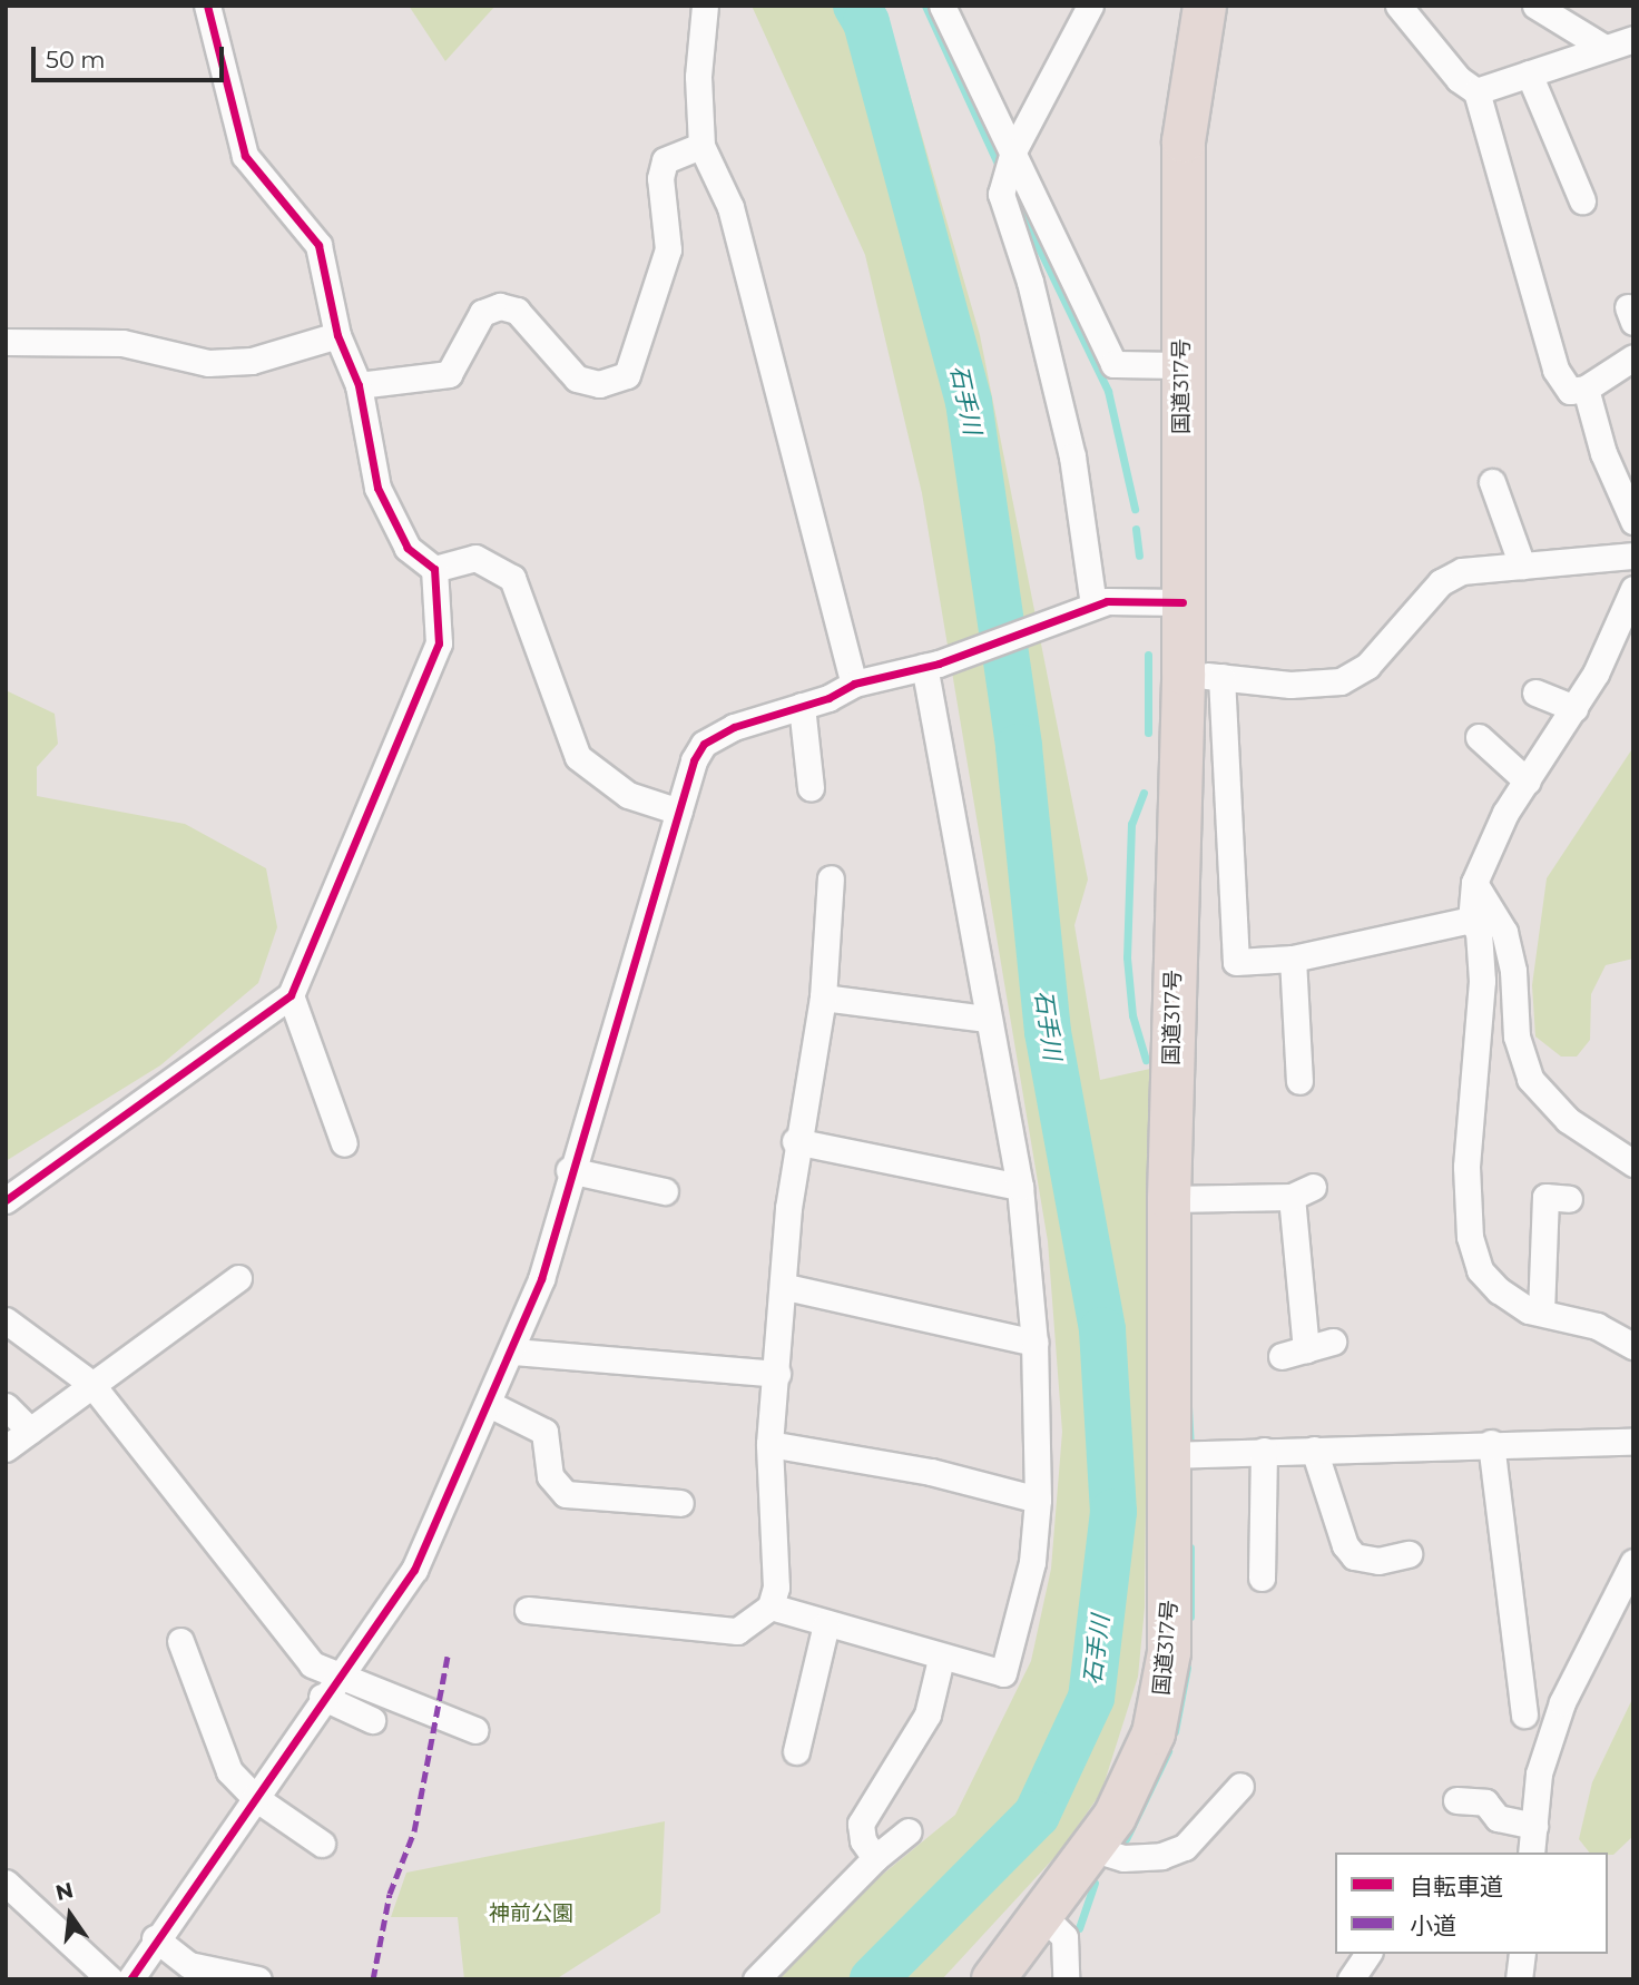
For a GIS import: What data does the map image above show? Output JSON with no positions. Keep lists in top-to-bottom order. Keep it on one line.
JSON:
{"streets":{"highway":["国道317号"]},"water":["石手川"],"parks":["神前公園"],"legend":["自転車道","小道"],"scale_bar":"50 m","north":"top"}
